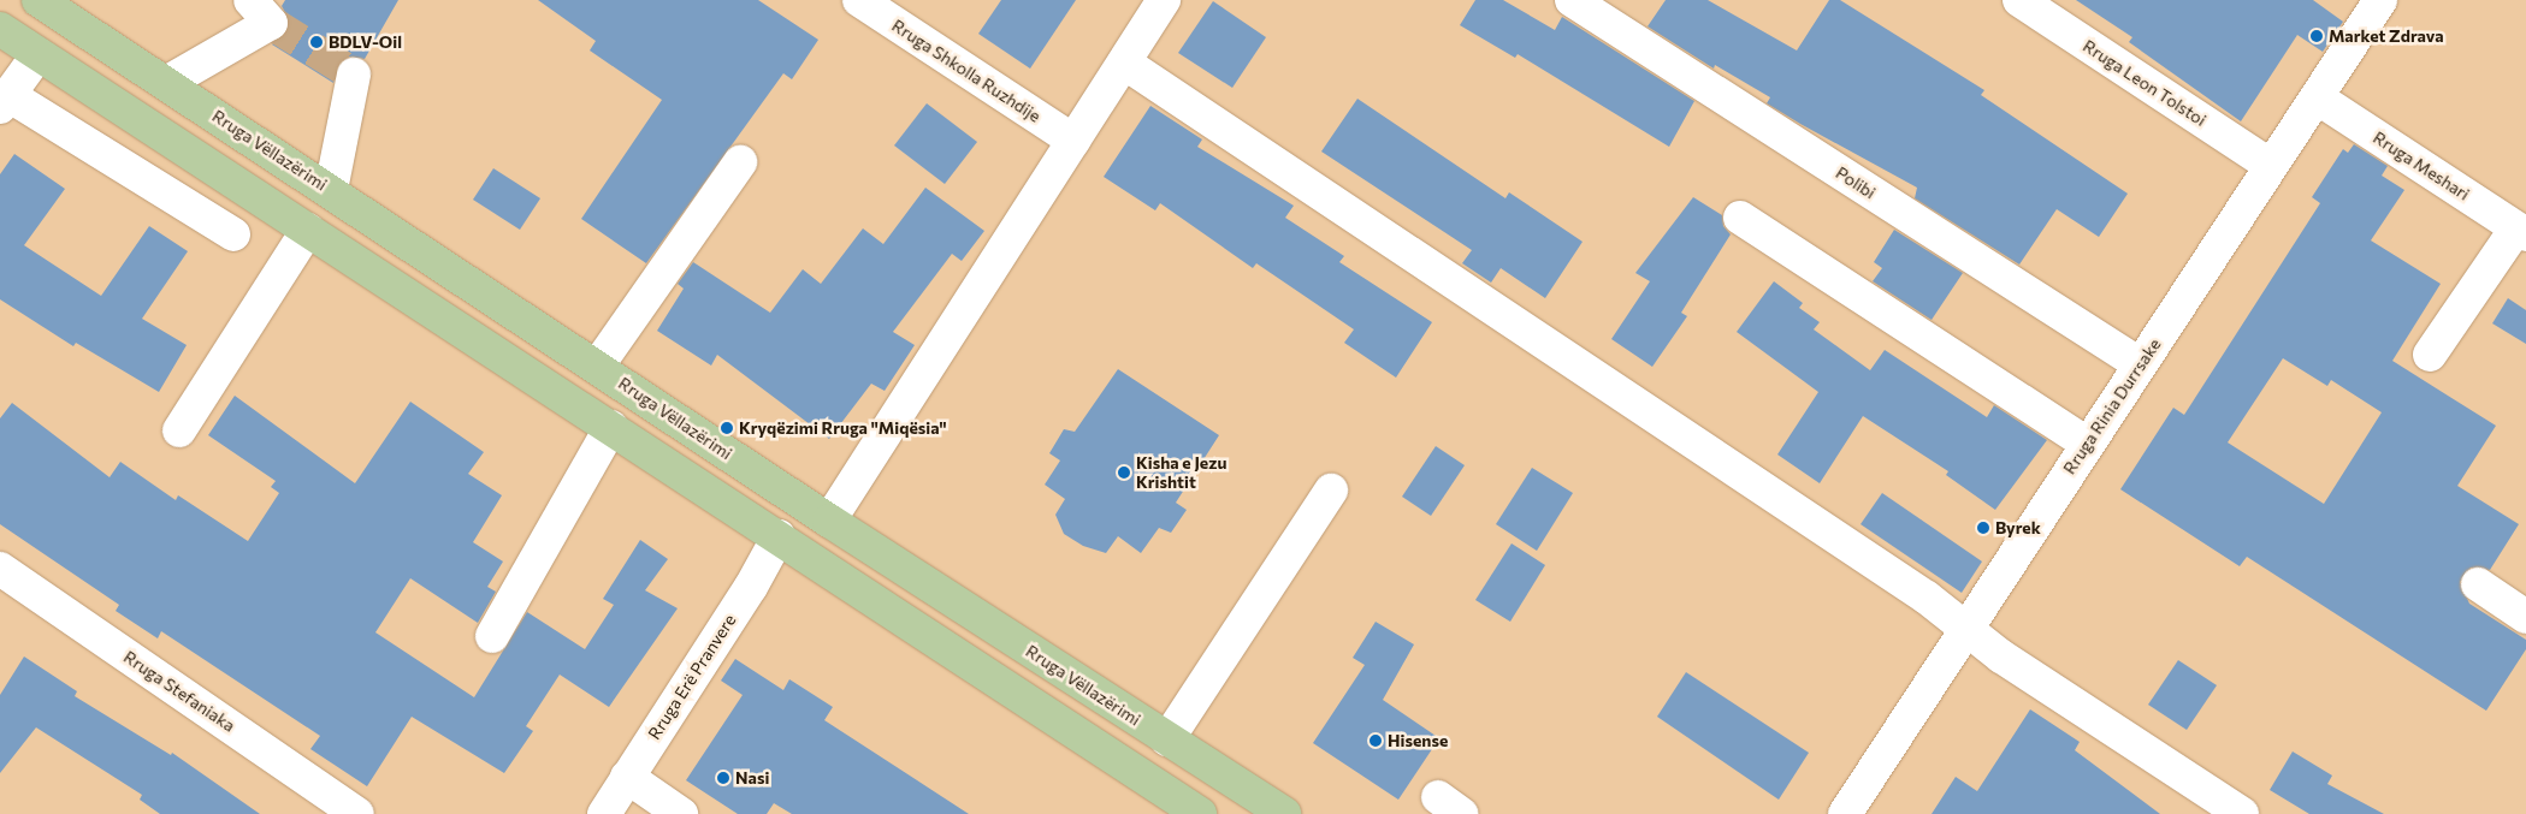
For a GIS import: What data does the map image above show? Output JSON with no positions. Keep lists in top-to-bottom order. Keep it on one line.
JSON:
{"streets":{"main road":["Rruga Vëllazërimi"],"street":["Rruga Shkolla Ruzhdije","Rruga Leon Tolstoi","Rruga Meshari","Polibi","Rruga Rinia Durrsake","Rruga Erë Pranvere","Rruga Stefaniaka"]},"crossings":[["Rruga Leon Tolstoi","Rruga Rinia Durrsake"],["Rruga Meshari","Rruga Rinia Durrsake"],["Polibi","Rruga Rinia Durrsake"]],"places":["Market Zdrava","BDLV-Oil","Kryqëzimi Rruga \"Miqësia\"","Kisha e Jezu Krishtit","Byrek","Hisense","Nasi"]}
